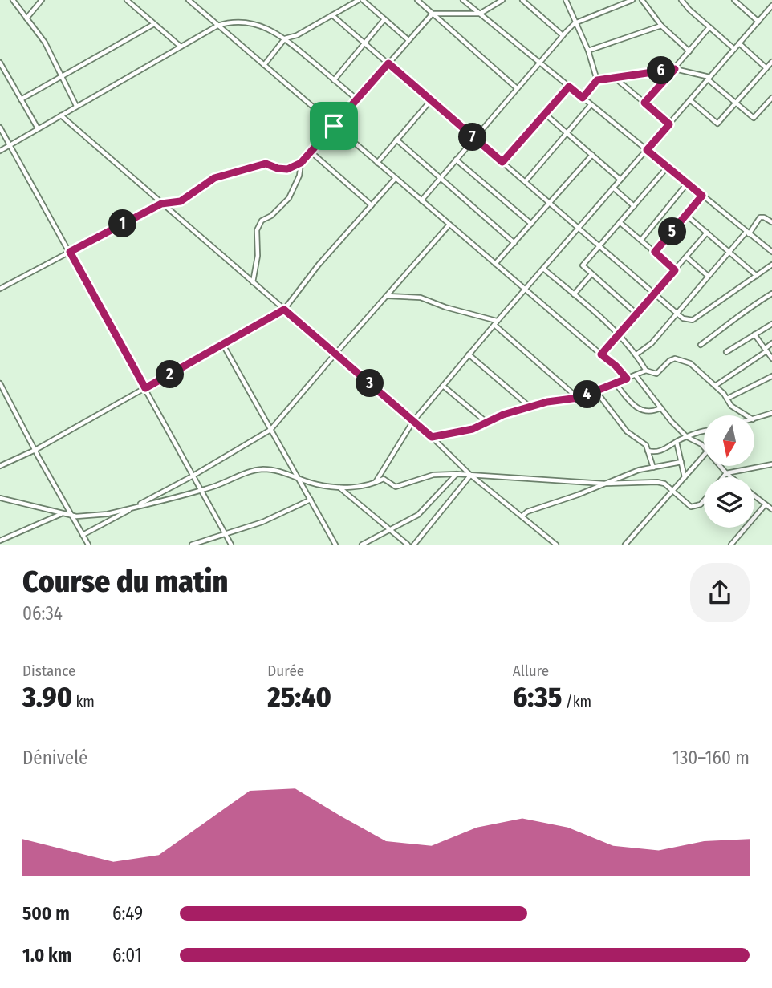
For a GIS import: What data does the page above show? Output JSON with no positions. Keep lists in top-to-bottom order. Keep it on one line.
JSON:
{"north":"bottom","page":{"pins":["6","7","1","5","2","3","4"],"heading":["Course du matin","06:34"],"stats":[["Distance","3.90 km"],["Durée","25:40"],["Allure","6:35 /km"]],"chart":["Dénivelé","130–160 m"],"list":[{"name":"500 m","note":"6:49"},{"name":"1.0 km","note":"6:01"}]}}
